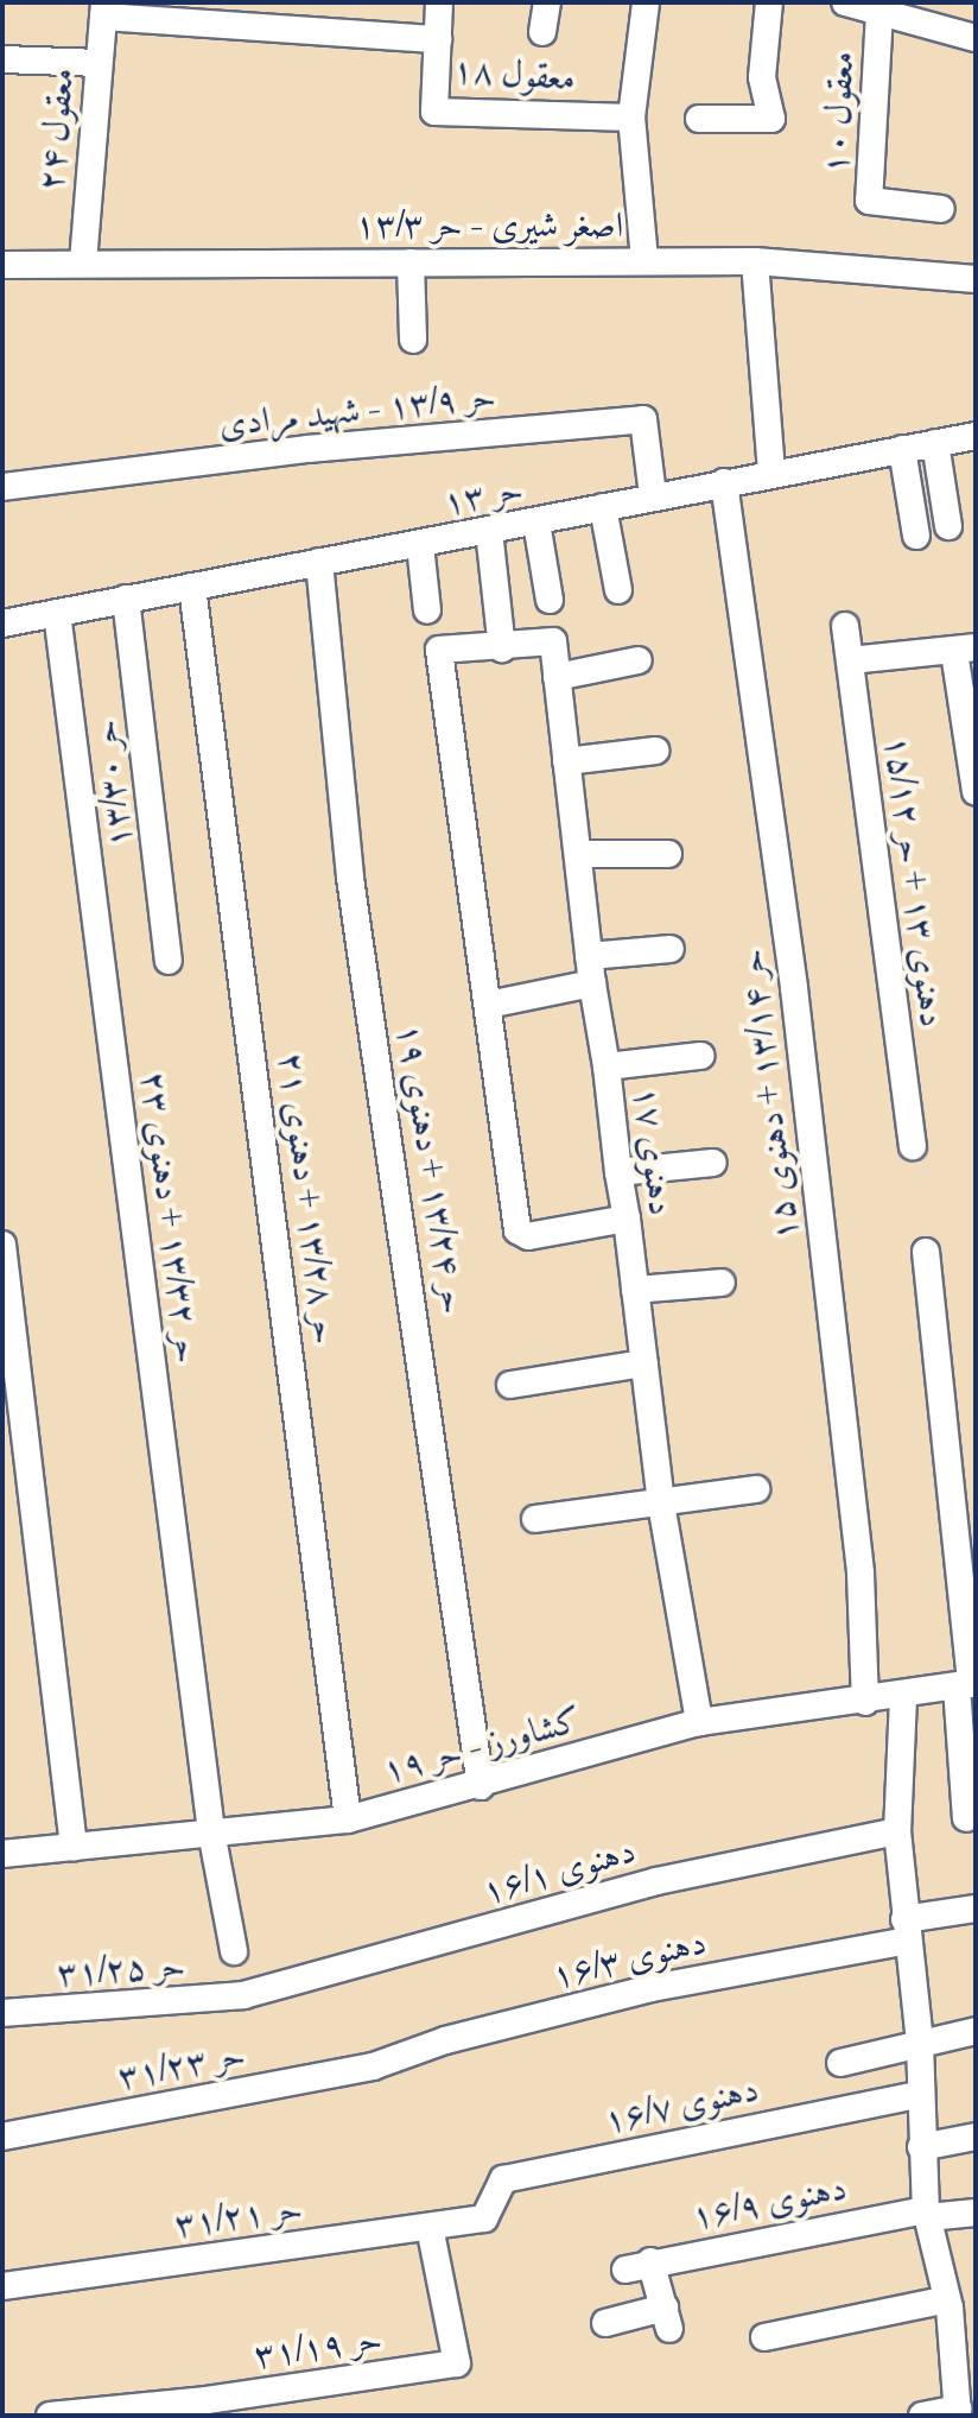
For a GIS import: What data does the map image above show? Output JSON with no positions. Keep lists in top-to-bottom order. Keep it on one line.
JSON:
{"streets":{"street":["معقول ۱۸","معقول ۱۰","معقول ۲۴","اصغر شیری - حر ۱۳/۳","حر ۱۳/۹ - شهید مرادی","حر ۱۳","حر ۱۳/۳۰","دهنوی ۱۳ + حر ۱۵/۱۲","حر ۱۳/۱۴ + دهنوی ۱۵","دهنوی ۱۷","حر ۱۳/۲۴ + دهنوی ۱۹","حر ۱۳/۲۸ + دهنوی ۲۱","حر ۱۳/۳۲ + دهنوی ۲۳","کشاورز - حر ۱۹","دهنوی ۱۶/۱","دهنوی ۱۶/۳","حر ۳۱/۲۵","حر ۳۱/۲۳","دهنوی ۱۶/۷","دهنوی ۱۶/۹","حر ۳۱/۲۱","حر ۳۱/۱۹"]},"crossings":[["معقول ۲۴","اصغر شیری - حر ۱۳/۳"],["حر ۱۳/۹ - شهید مرادی","حر ۱۳"],["حر ۱۳","حر ۱۳/۳۰"],["حر ۱۳","حر ۱۳/۱۴ + دهنوی ۱۵"],["حر ۱۳","حر ۱۳/۲۴ + دهنوی ۱۹"],["حر ۱۳","حر ۱۳/۲۸ + دهنوی ۲۱"],["حر ۱۳","حر ۱۳/۳۲ + دهنوی ۲۳"],["حر ۱۳/۱۴ + دهنوی ۱۵","کشاورز - حر ۱۹"],["دهنوی ۱۷","کشاورز - حر ۱۹"],["حر ۱۳/۲۴ + دهنوی ۱۹","کشاورز - حر ۱۹"],["حر ۱۳/۲۸ + دهنوی ۲۱","کشاورز - حر ۱۹"],["حر ۱۳/۳۲ + دهنوی ۲۳","کشاورز - حر ۱۹"],["دهنوی ۱۶/۱","حر ۳۱/۲۵"],["دهنوی ۱۶/۳","حر ۳۱/۲۳"],["دهنوی ۱۶/۷","حر ۳۱/۲۱"],["حر ۳۱/۲۱","حر ۳۱/۱۹"]]}
